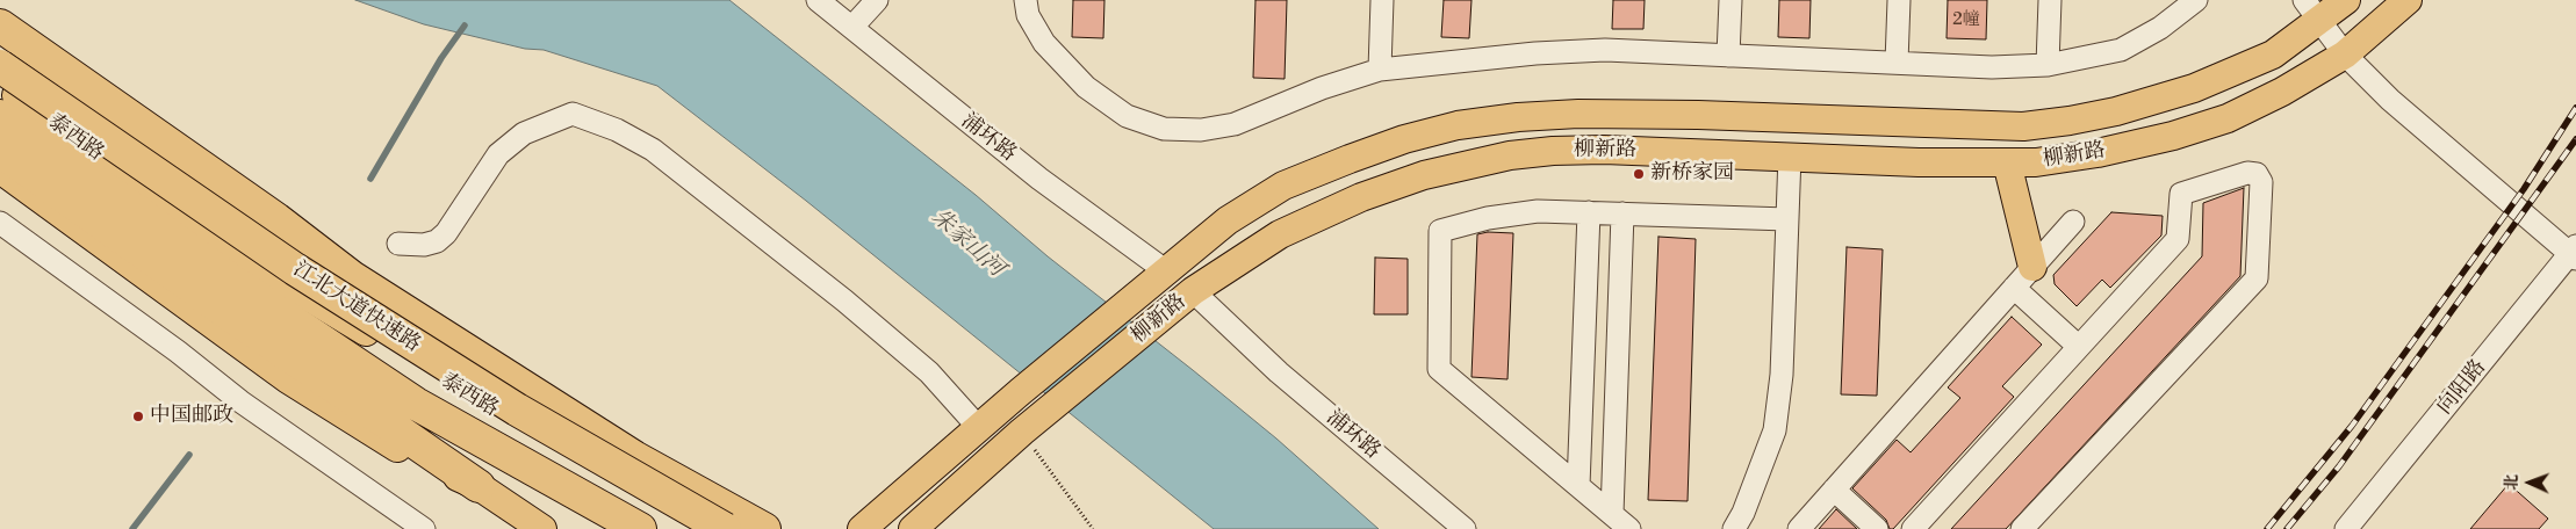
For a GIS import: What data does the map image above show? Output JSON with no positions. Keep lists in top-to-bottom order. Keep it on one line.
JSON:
{"streets":{"highway":["江北大道快速路"],"main road":["泰西路","柳新路"],"street":["浦环路","向阳路"]},"crossings":[["浦环路","柳新路"]],"water":["朱家山河"],"places":["新桥家园","中国邮政"],"house_numbers":["2幢"],"north":"left"}
